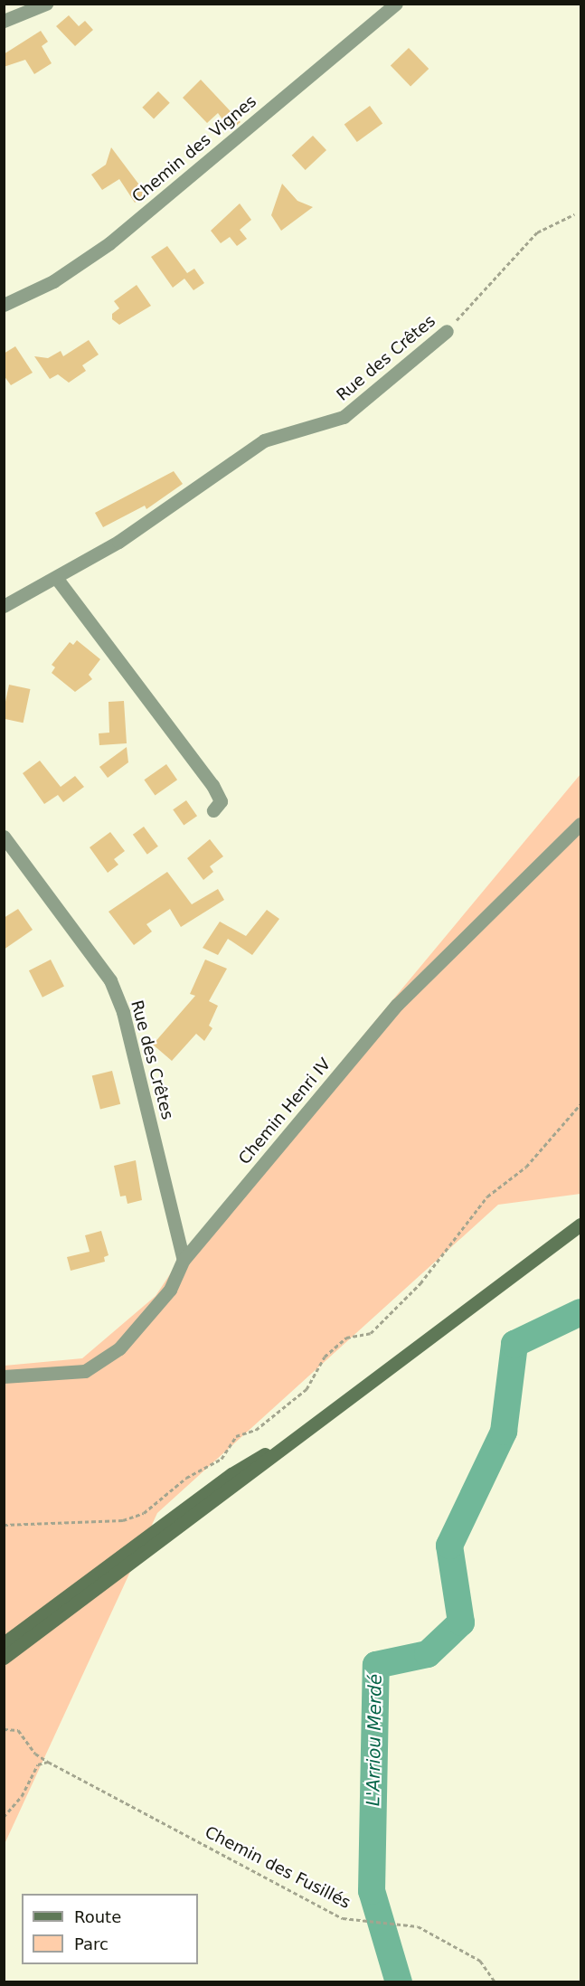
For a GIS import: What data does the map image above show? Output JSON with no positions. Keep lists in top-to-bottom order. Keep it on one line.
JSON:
{"streets":{"street":["Chemin des Vignes","Rue des Crêtes","Chemin Henri IV"],"path":["Chemin des Fusillés"]},"crossings":[["Rue des Crêtes","Chemin Henri IV"]],"water":["L'Arriou Merdé"],"legend":["Route","Parc"]}
